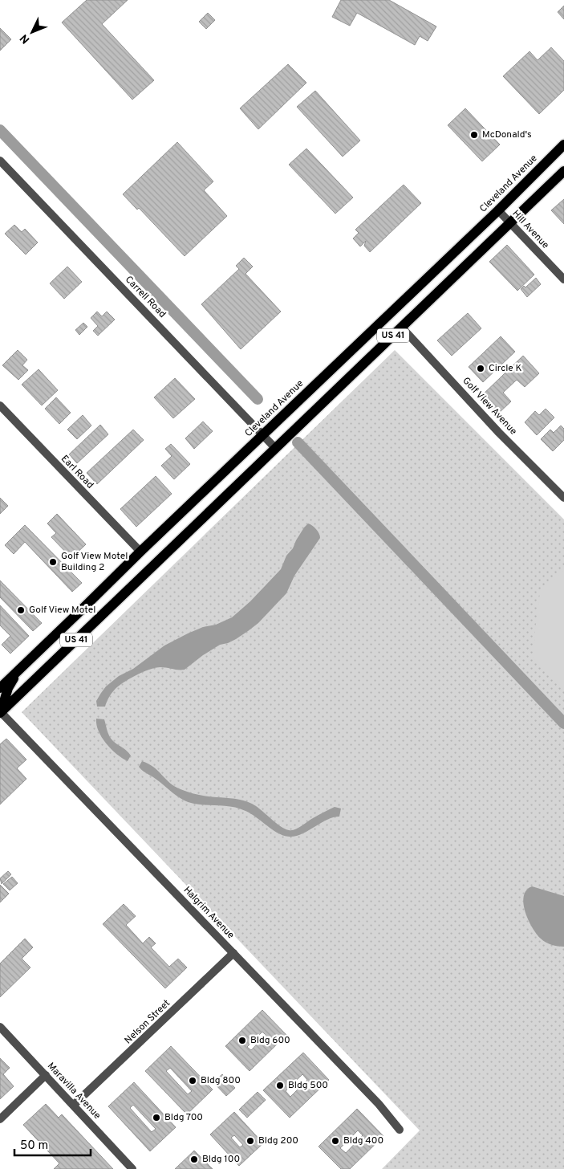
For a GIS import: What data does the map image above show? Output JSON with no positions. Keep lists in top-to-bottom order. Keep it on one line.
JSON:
{"streets":{"main road":["Cleveland Avenue","US 41"],"street":["Hill Avenue","Carrell Road","Golf View Avenue","Earl Road","Halgrim Avenue","Nelson Street","Maravilla Avenue"]},"crossings":[["Cleveland Avenue","Hill Avenue"],["Cleveland Avenue","Carrell Road"],["Cleveland Avenue","Earl Road"],["Hill Avenue","US 41"],["Carrell Road","US 41"],["US 41","Golf View Avenue"],["US 41","Halgrim Avenue"],["Halgrim Avenue","Nelson Street"],["Nelson Street","Maravilla Avenue"]],"places":["McDonald's","Circle K","Golf View Motel Building 2","Golf View Motel","Bldg 600","Bldg 800","Bldg 500","Bldg 700","Bldg 200","Bldg 400","Bldg 100"],"scale_bar":"50 m","north":"bottom left"}
